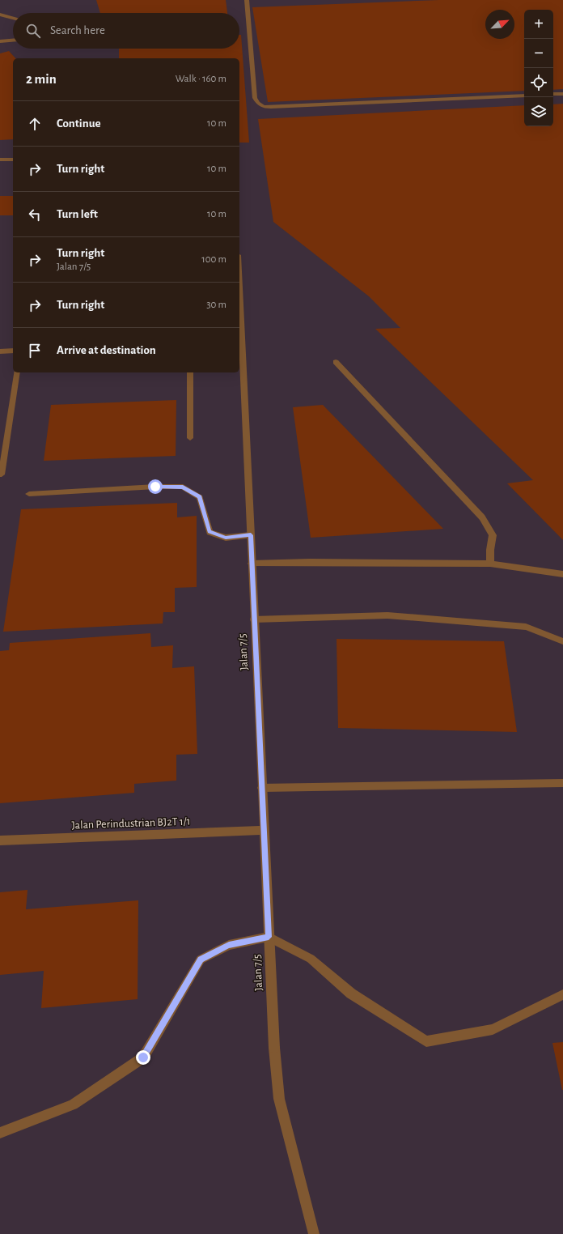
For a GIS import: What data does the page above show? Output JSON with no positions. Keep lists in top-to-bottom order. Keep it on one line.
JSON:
{"streets":{"street":["Jalan 7/5","Jalan Perindustrian BJ2T 1/1"]},"crossings":[["Jalan 7/5","Jalan Perindustrian BJ2T 1/1"]],"north":"top right","page":{"map_buttons":["+","−"],"search":"Search here","heading":["2 min","Walk · 160 m"],"list":[["Continue","10 m"],["Turn right","10 m"],["Turn left","10 m"],["Turn right","Jalan 7/5","100 m"],["Turn right","30 m"],"Arrive at destination"]}}
